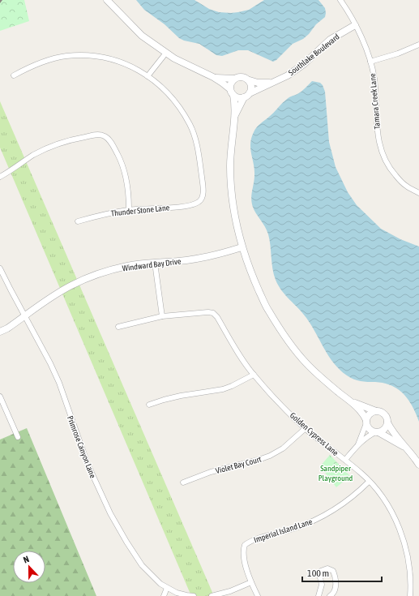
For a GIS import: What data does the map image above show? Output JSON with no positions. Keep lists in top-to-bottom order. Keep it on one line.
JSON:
{"streets":{"street":["Southlake Boulevard","Tamara Creek Lane","Thunder Stone Lane","Windward Bay Drive","Golden Cypress Lane","Primrose Canyon Lane","Violet Bay Court","Imperial Island Lane"]},"crossings":[["Southlake Boulevard","Tamara Creek Lane"],["Windward Bay Drive","Primrose Canyon Lane"],["Golden Cypress Lane","Violet Bay Court"],["Golden Cypress Lane","Imperial Island Lane"]],"parks":["Sandpiper Playground"],"scale_bar":"100 m","north":"top"}
